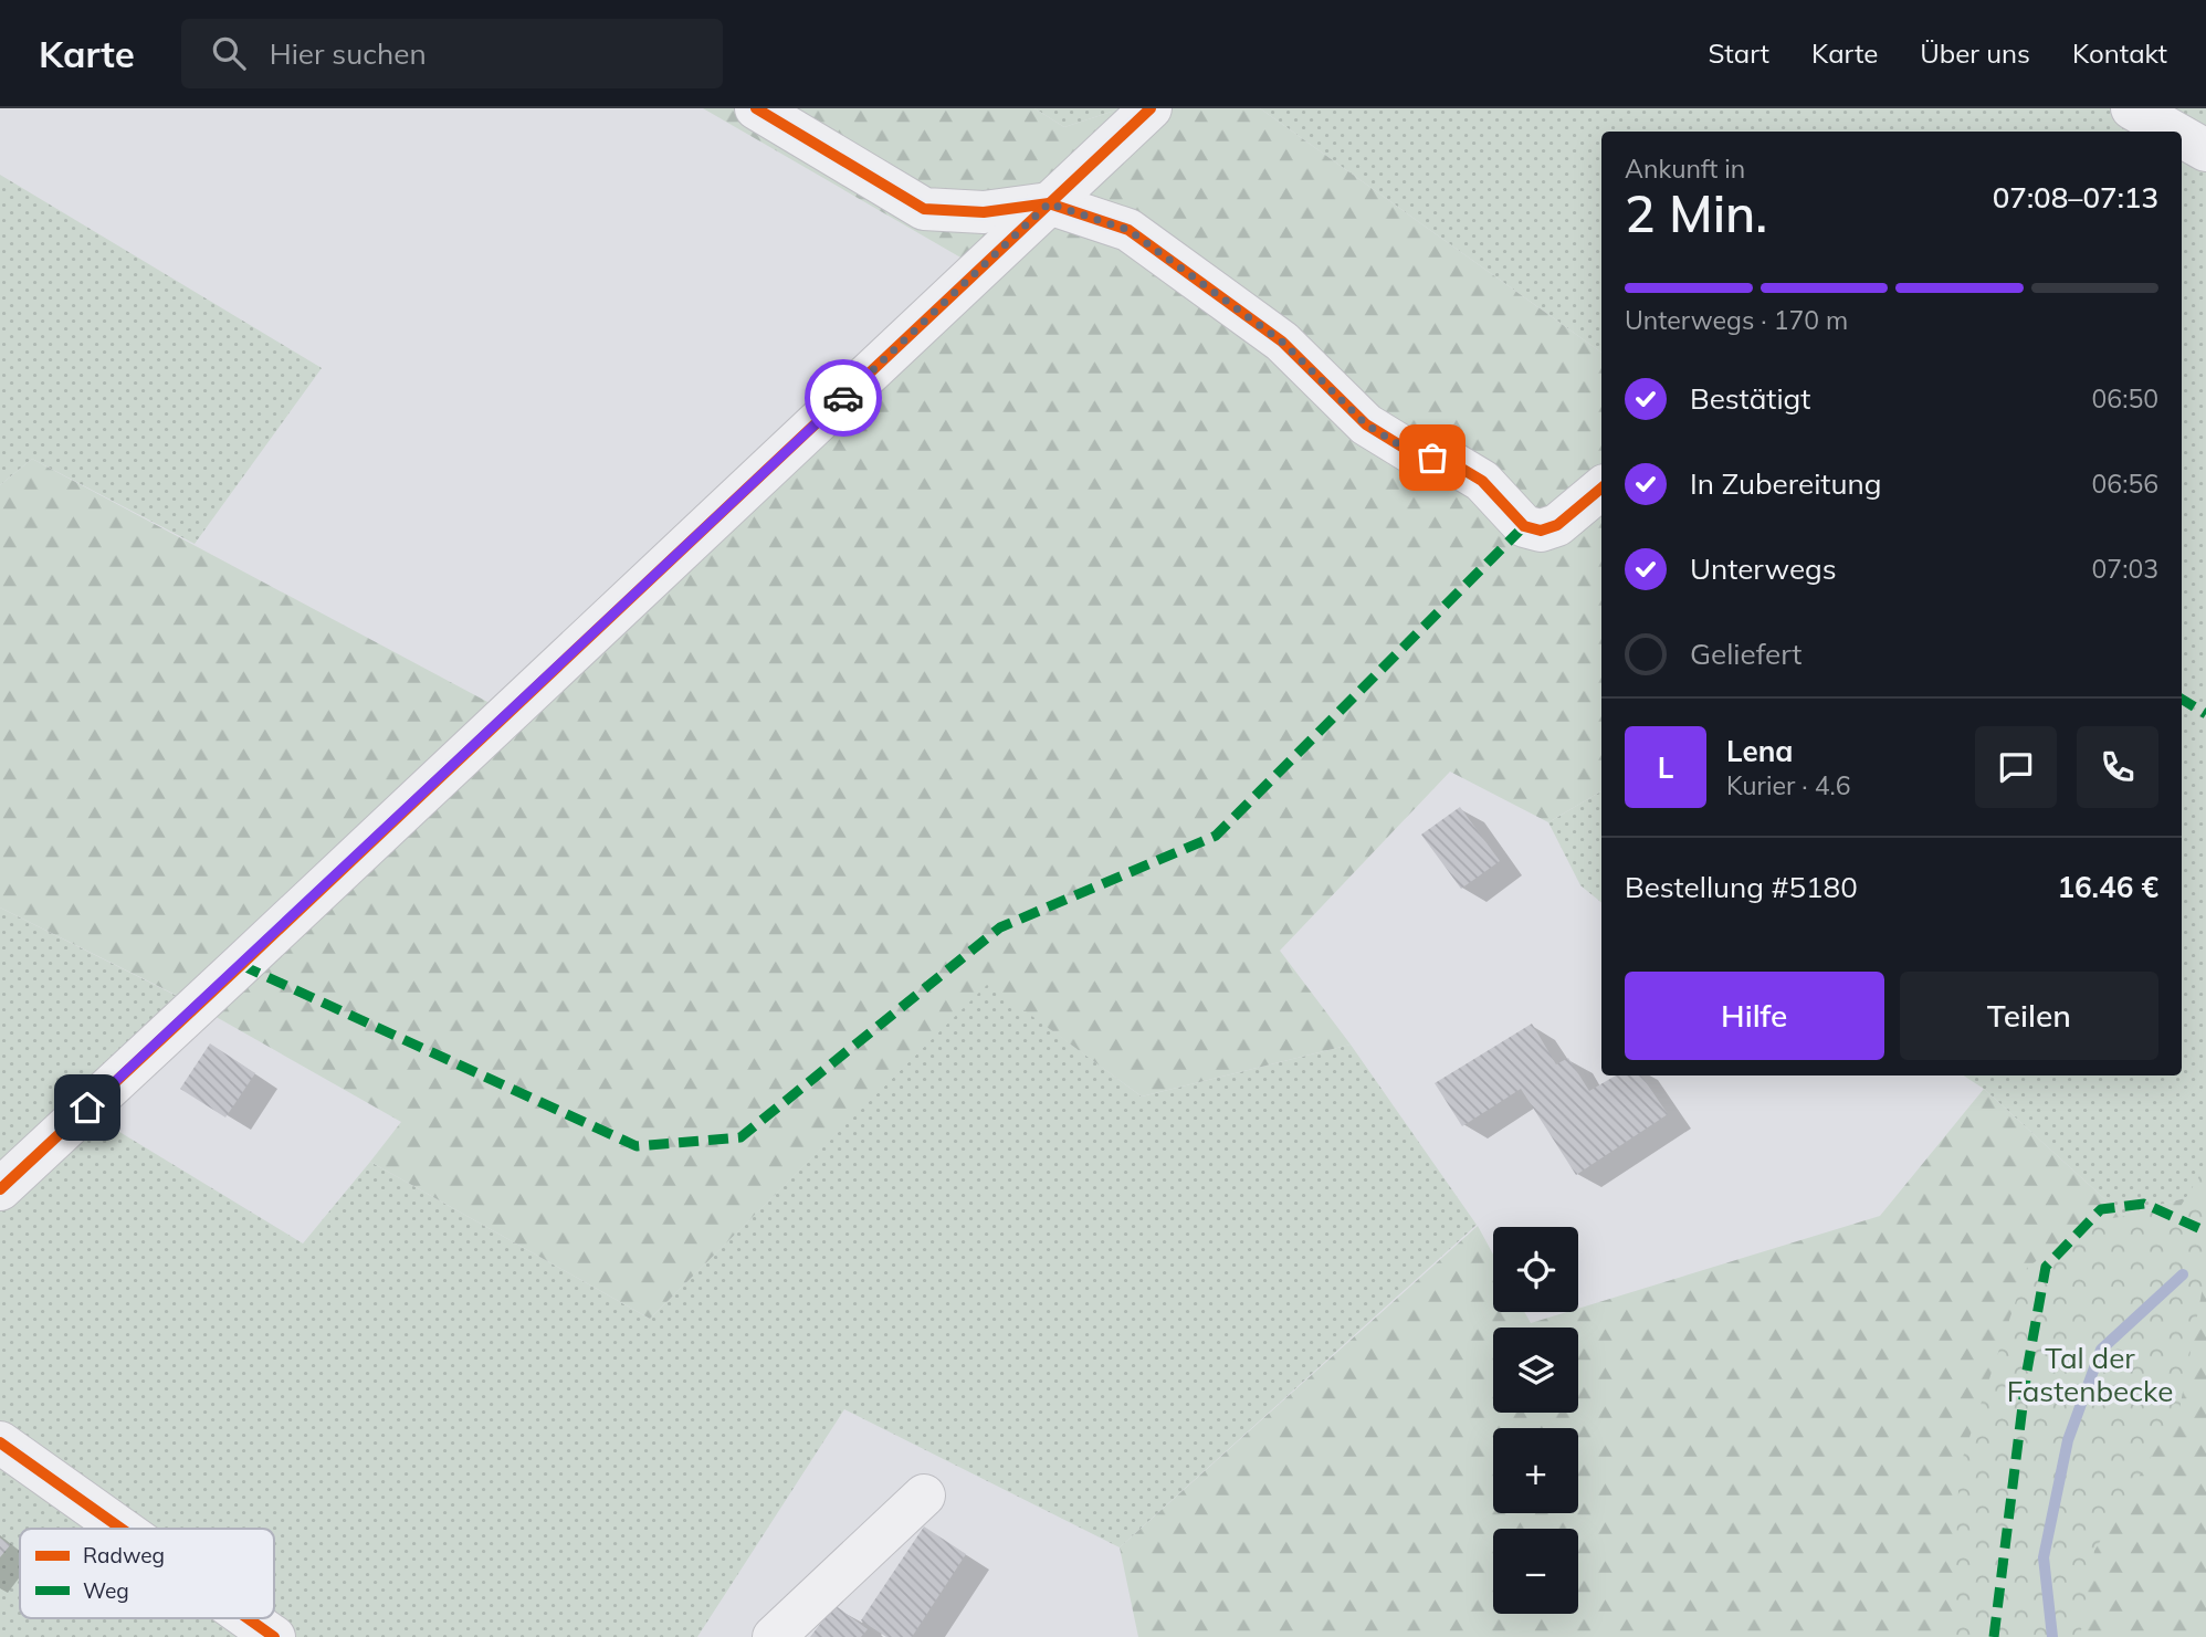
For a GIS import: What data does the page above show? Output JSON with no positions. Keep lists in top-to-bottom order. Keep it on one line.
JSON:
{"parks":["Tal der Fastenbecke"],"legend":["Radweg","Weg"],"page":{"header":"Karte","search":"Hier suchen","nav":["Start","Karte","Über uns","Kontakt"],"heading":["2 Min.","Ankunft in","07:08–07:13"],"panel":["Lena","Kurier · 4.6","Bestellung #5180","16.46 €"],"bar":"Unterwegs · 170 m","list":[["Bestätigt","06:50"],["In Zubereitung","06:56"],["Unterwegs","07:03"],"Geliefert"],"round":"L","buttons":["Hilfe","Teilen"],"map_buttons":["+","−"]}}
